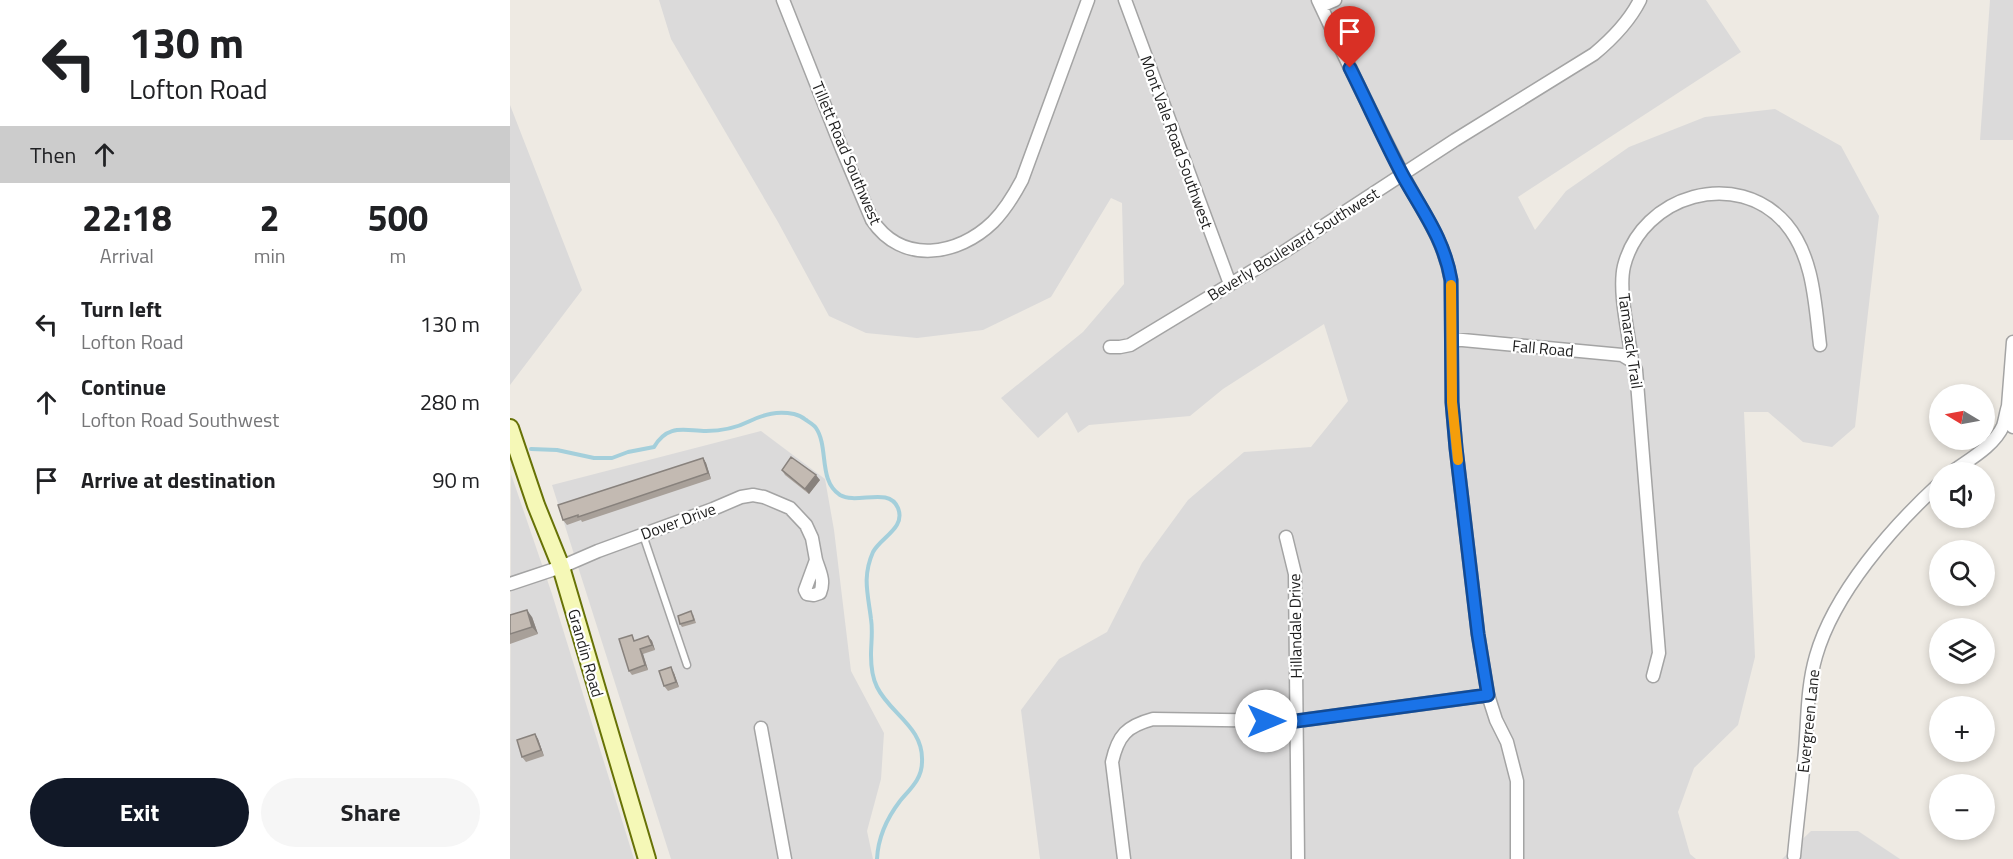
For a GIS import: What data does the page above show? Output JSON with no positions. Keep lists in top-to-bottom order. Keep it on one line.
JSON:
{"streets":{"street":["Mont Vale Road Southwest","Tillett Road Southwest","Beverly Boulevard Southwest","Tamarack Trail","Fall Road","Dover Drive","Hillandale Drive","Grandin Road","Evergreen Lane"]},"crossings":[["Mont Vale Road Southwest","Beverly Boulevard Southwest"],["Tamarack Trail","Fall Road"],["Dover Drive","Grandin Road"]],"north":"left","page":{"turn":["130 m","Lofton Road"],"then":"Then","eta":["22:18","Arrival","2","min","500","m"],"list":[{"name":"Turn left","note":"Lofton Road","value":"130 m"},{"name":"Continue","note":"Lofton Road Southwest","value":"280 m"},{"name":"Arrive at destination","value":"90 m"}],"map_buttons":["+","−"],"buttons":["Exit","Share"]}}
